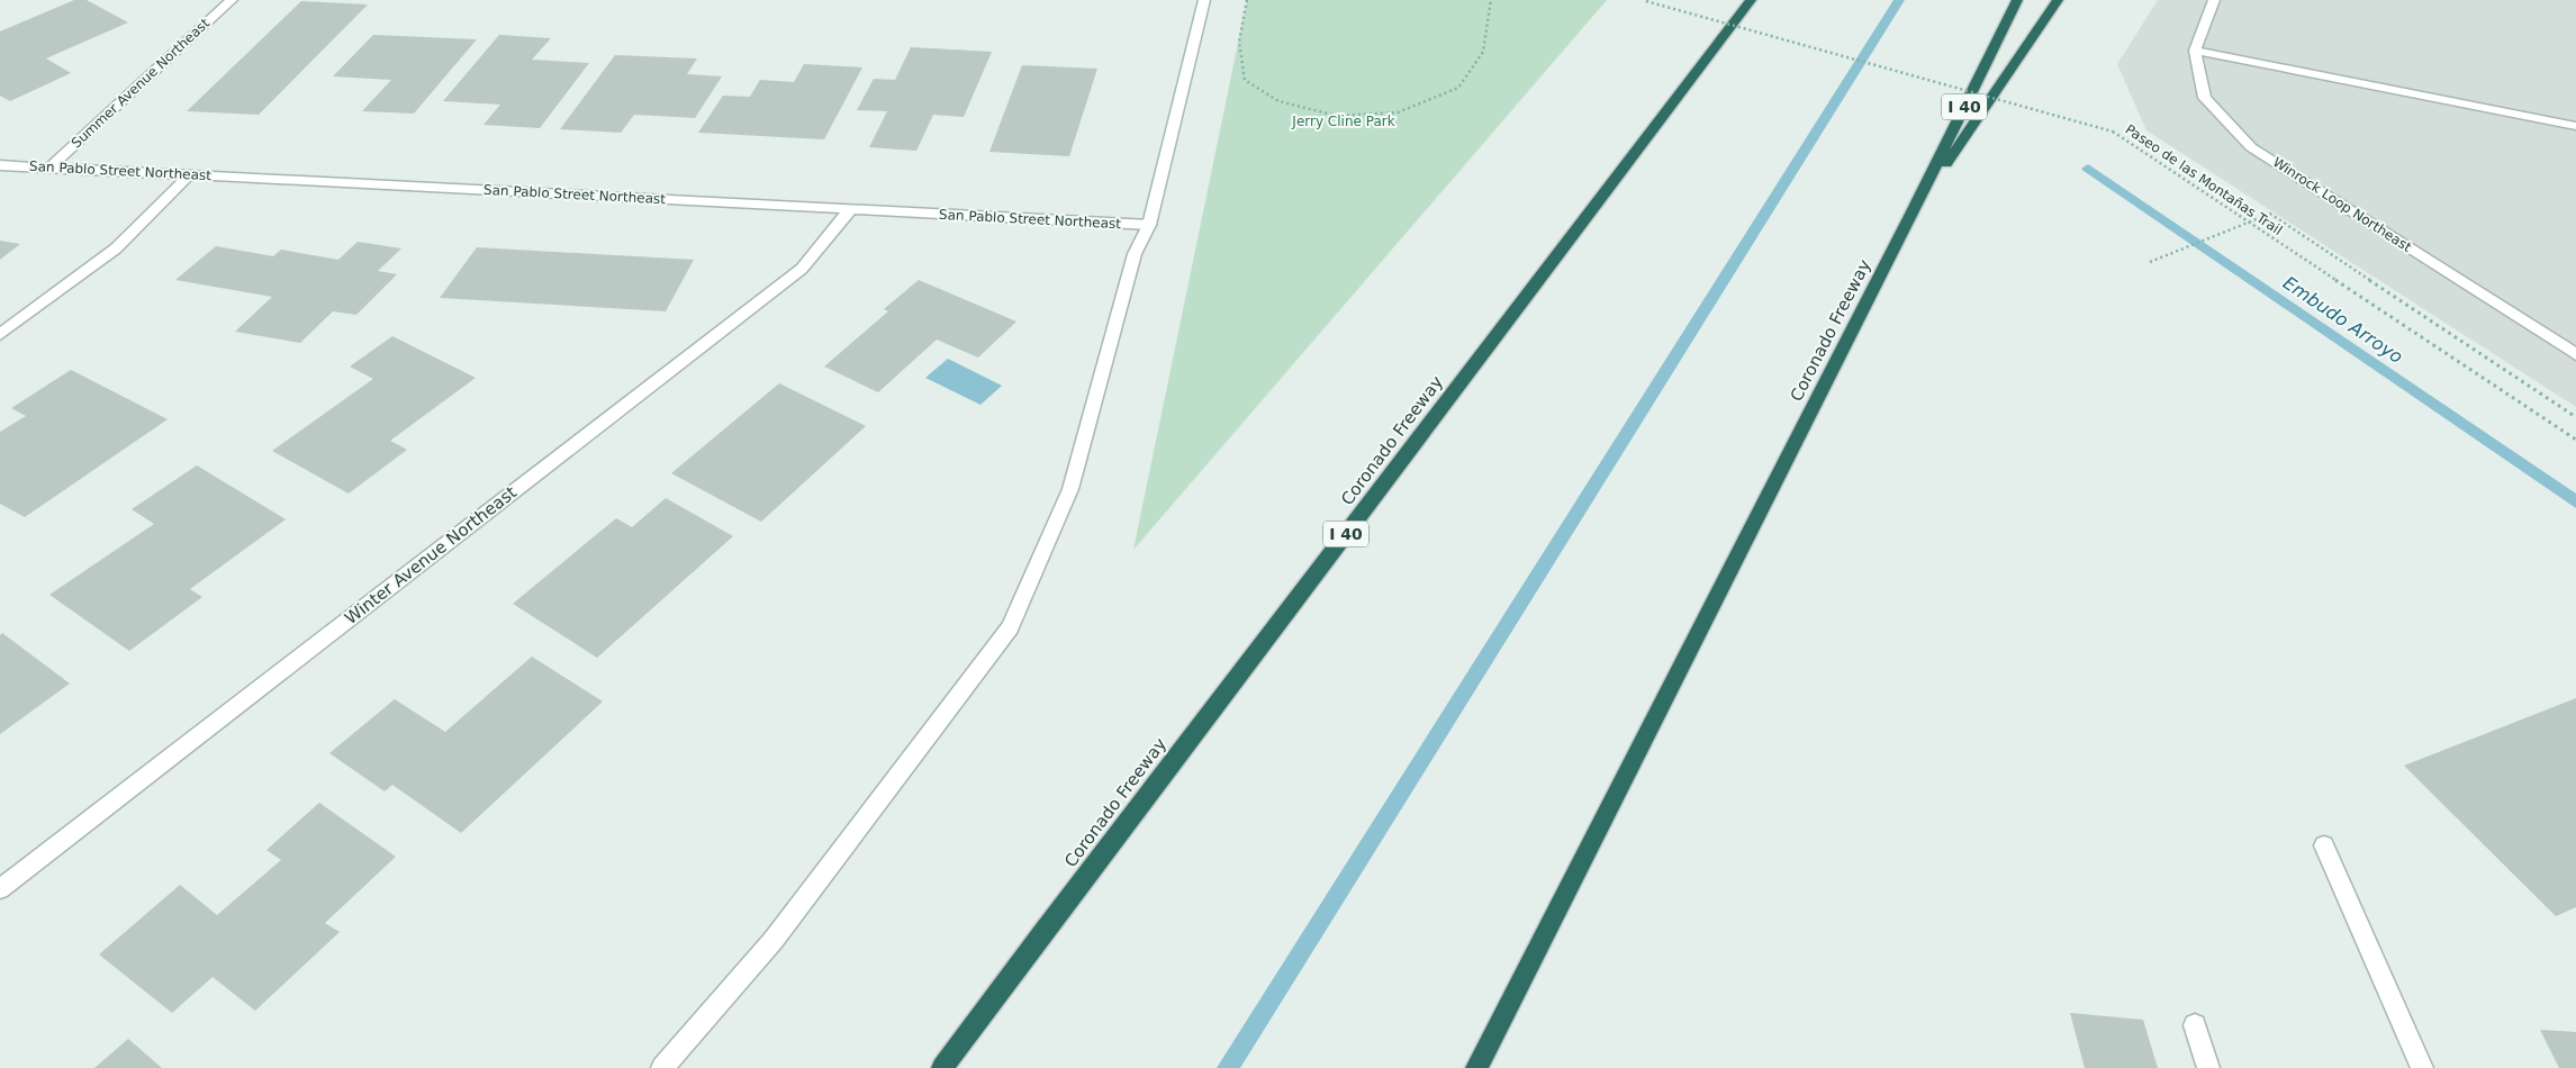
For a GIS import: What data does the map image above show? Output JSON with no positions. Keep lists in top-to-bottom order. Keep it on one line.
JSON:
{"streets":{"highway":["I 40","Coronado Freeway"],"street":["Summer Avenue Northeast","San Pablo Street Northeast","Winrock Loop Northeast","Winter Avenue Northeast"],"path":["Paseo de las Montañas Trail"]},"crossings":[["Summer Avenue Northeast","San Pablo Street Northeast"],["San Pablo Street Northeast","Winter Avenue Northeast"]],"water":["Embudo Arroyo"],"parks":["Jerry Cline Park"]}
